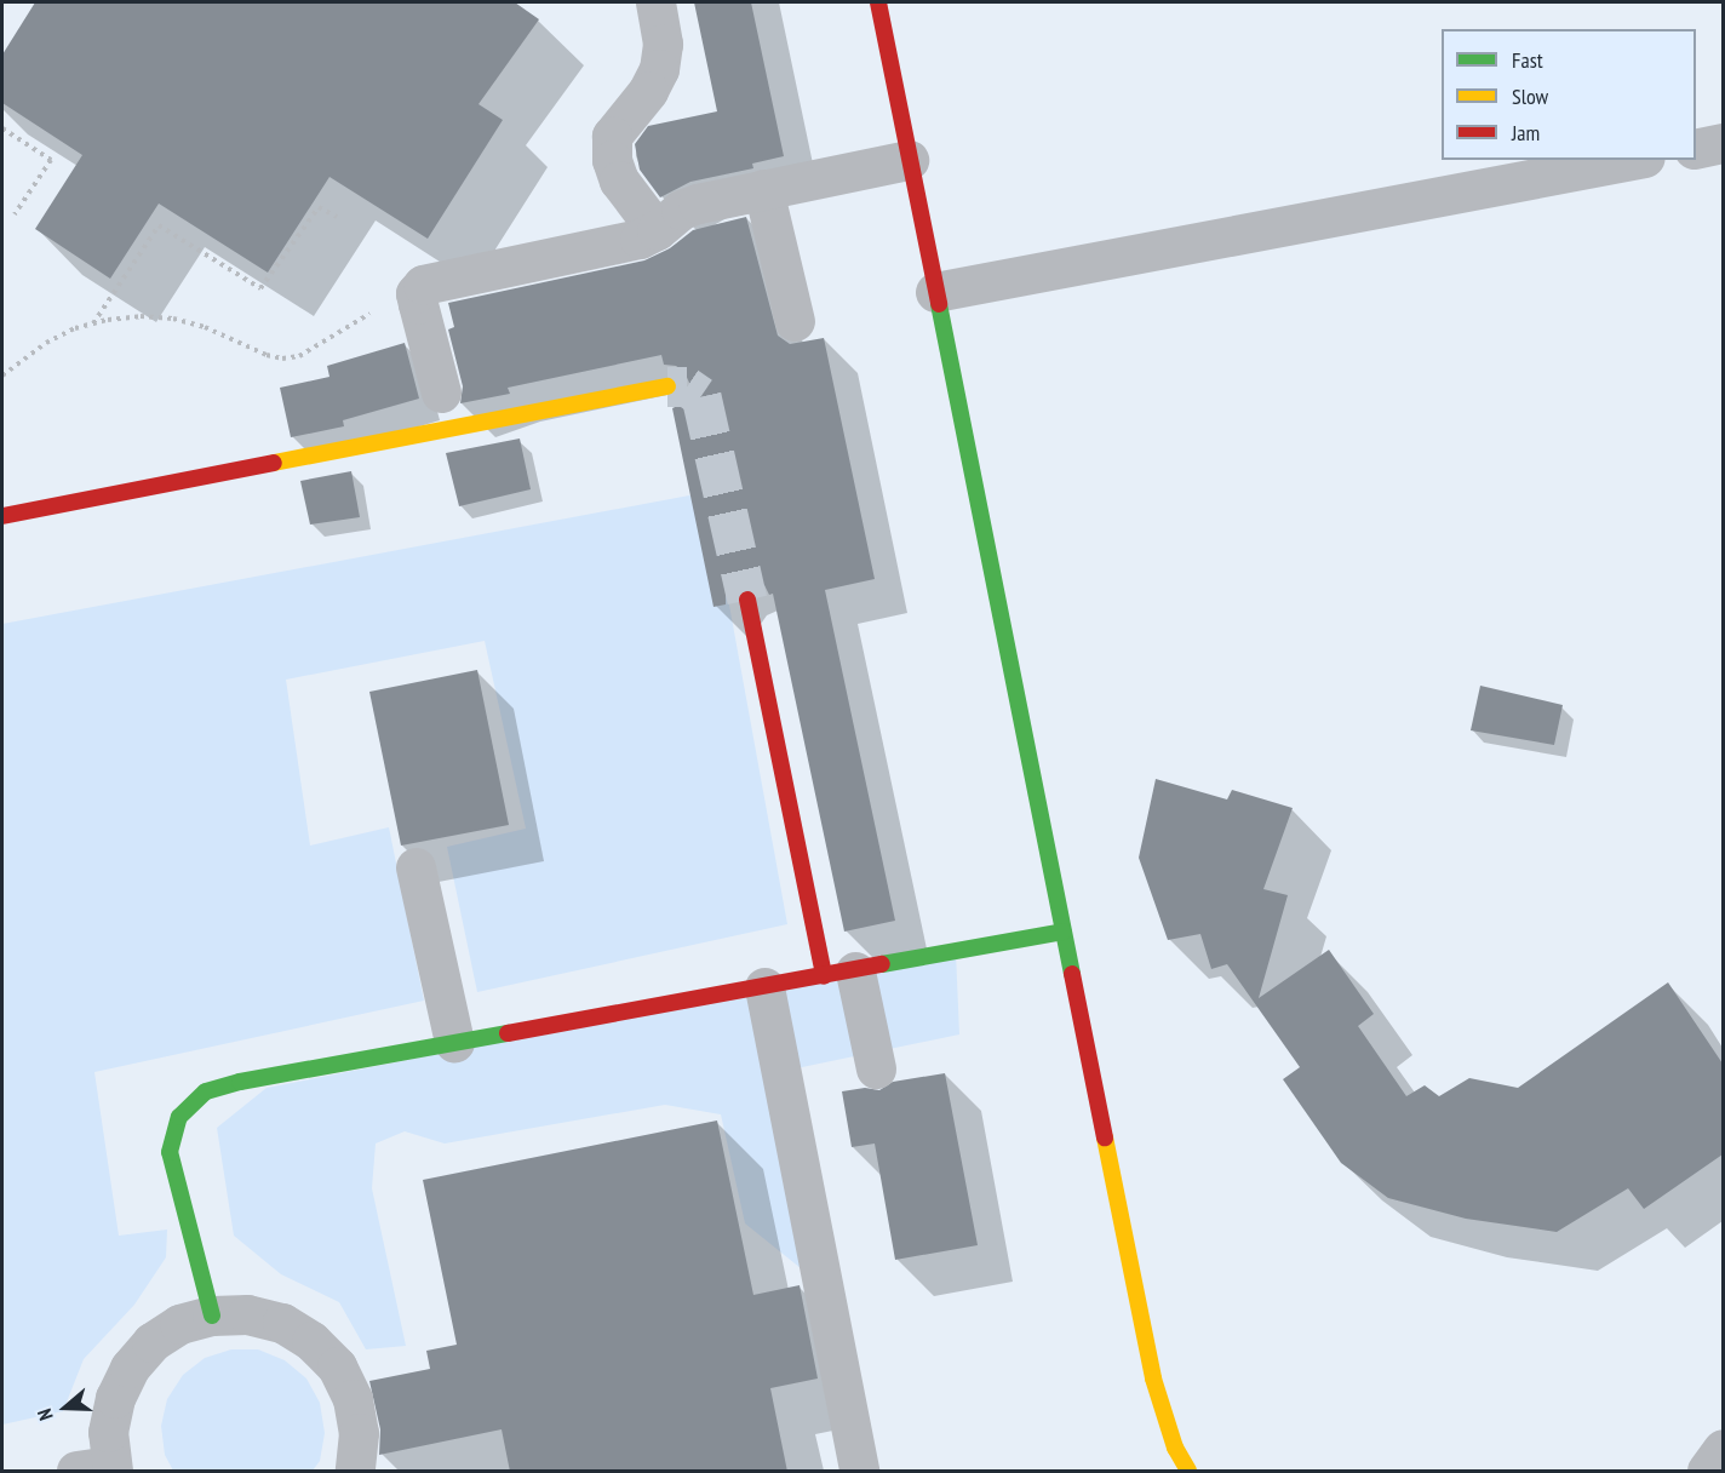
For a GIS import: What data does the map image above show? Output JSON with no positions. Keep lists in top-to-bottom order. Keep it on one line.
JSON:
{"legend":["Fast","Slow","Jam"],"north":"left"}
